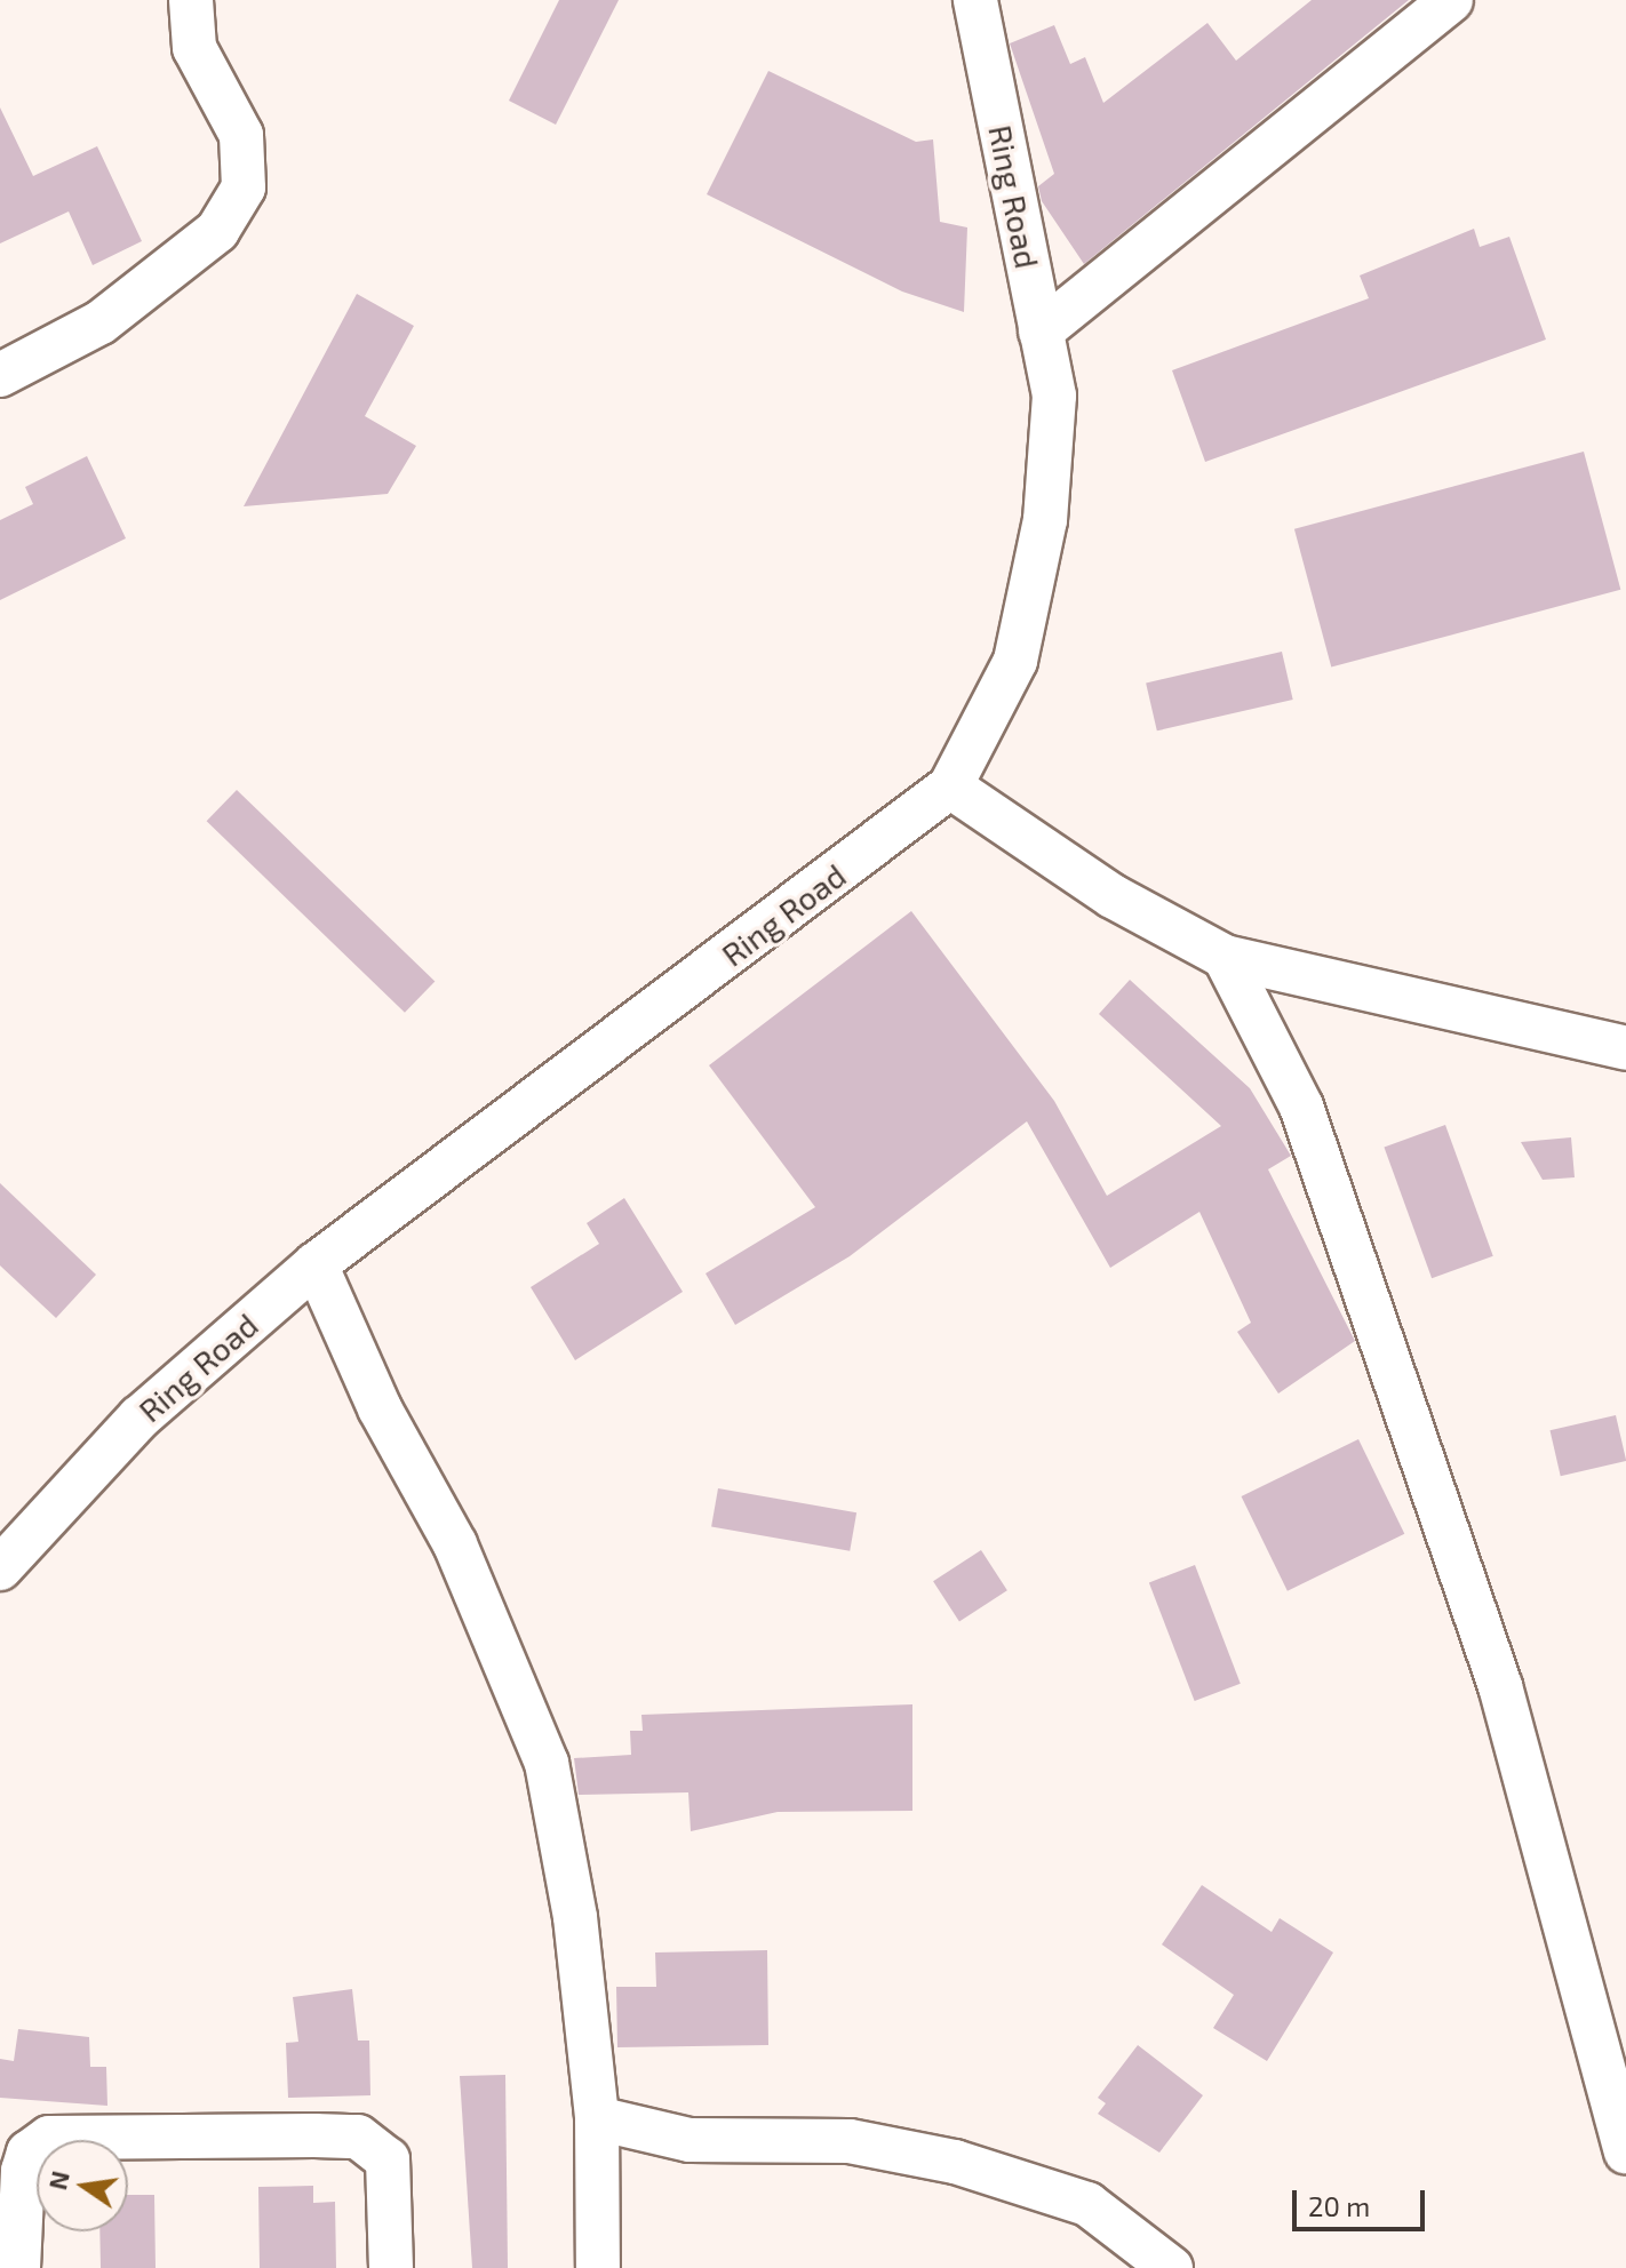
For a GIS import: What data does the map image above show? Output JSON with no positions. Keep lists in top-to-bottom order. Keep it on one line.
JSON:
{"streets":{"street":["Ring Road"]},"scale_bar":"20 m","north":"left"}
